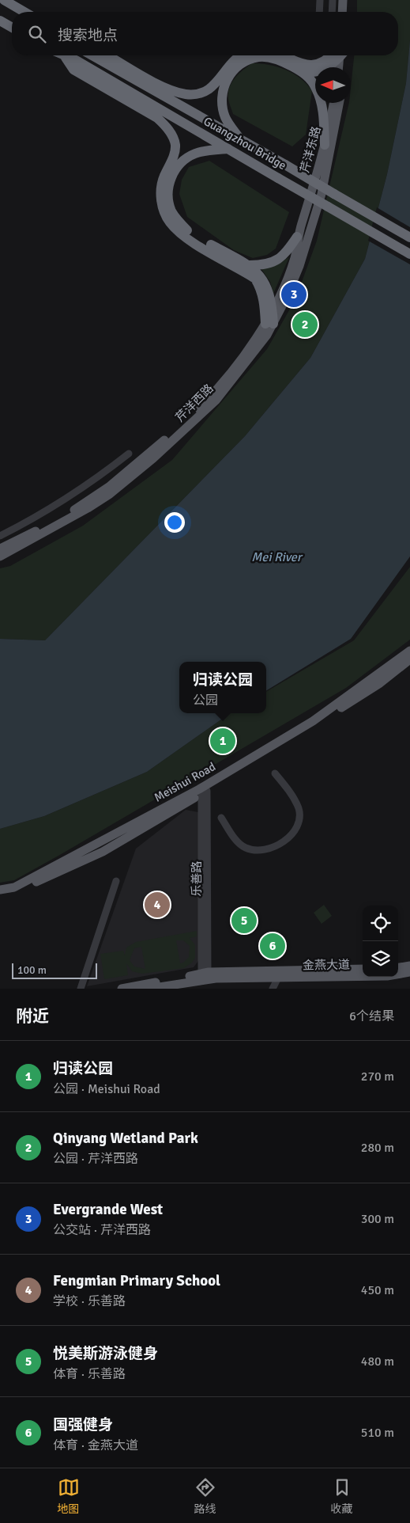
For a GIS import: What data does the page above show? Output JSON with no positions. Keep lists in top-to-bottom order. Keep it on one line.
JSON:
{"streets":{"highway":["Guangzhou Bridge"],"main road":["芹洋东路","芹洋西路","Meishui Road","金燕大道"],"street":["乐善路"]},"crossings":[["芹洋东路","芹洋西路"],["Meishui Road","乐善路"],["乐善路","金燕大道"]],"water":["Mei River"],"scale_bar":"100 m","north":"left","page":{"search":"搜索地点","pins":["3","2","1","4","5","6"],"popup":["归读公园","公园"],"scale":"100 m","heading":["附近","6个结果"],"list":[{"mark":"1","name":"归读公园","note":"公园 · Meishui Road","value":"270 m"},{"mark":"2","name":"Qinyang Wetland Park","note":"公园 · 芹洋西路","value":"280 m"},{"mark":"3","name":"Evergrande West","note":"公交站 · 芹洋西路","value":"300 m"},{"mark":"4","name":"Fengmian Primary School","note":"学校 · 乐善路","value":"450 m"},{"mark":"5","name":"悦美斯游泳健身","note":"体育 · 乐善路","value":"480 m"},{"mark":"6","name":"国强健身","note":"体育 · 金燕大道","value":"510 m"}],"nav":["地图","路线","收藏"]}}
